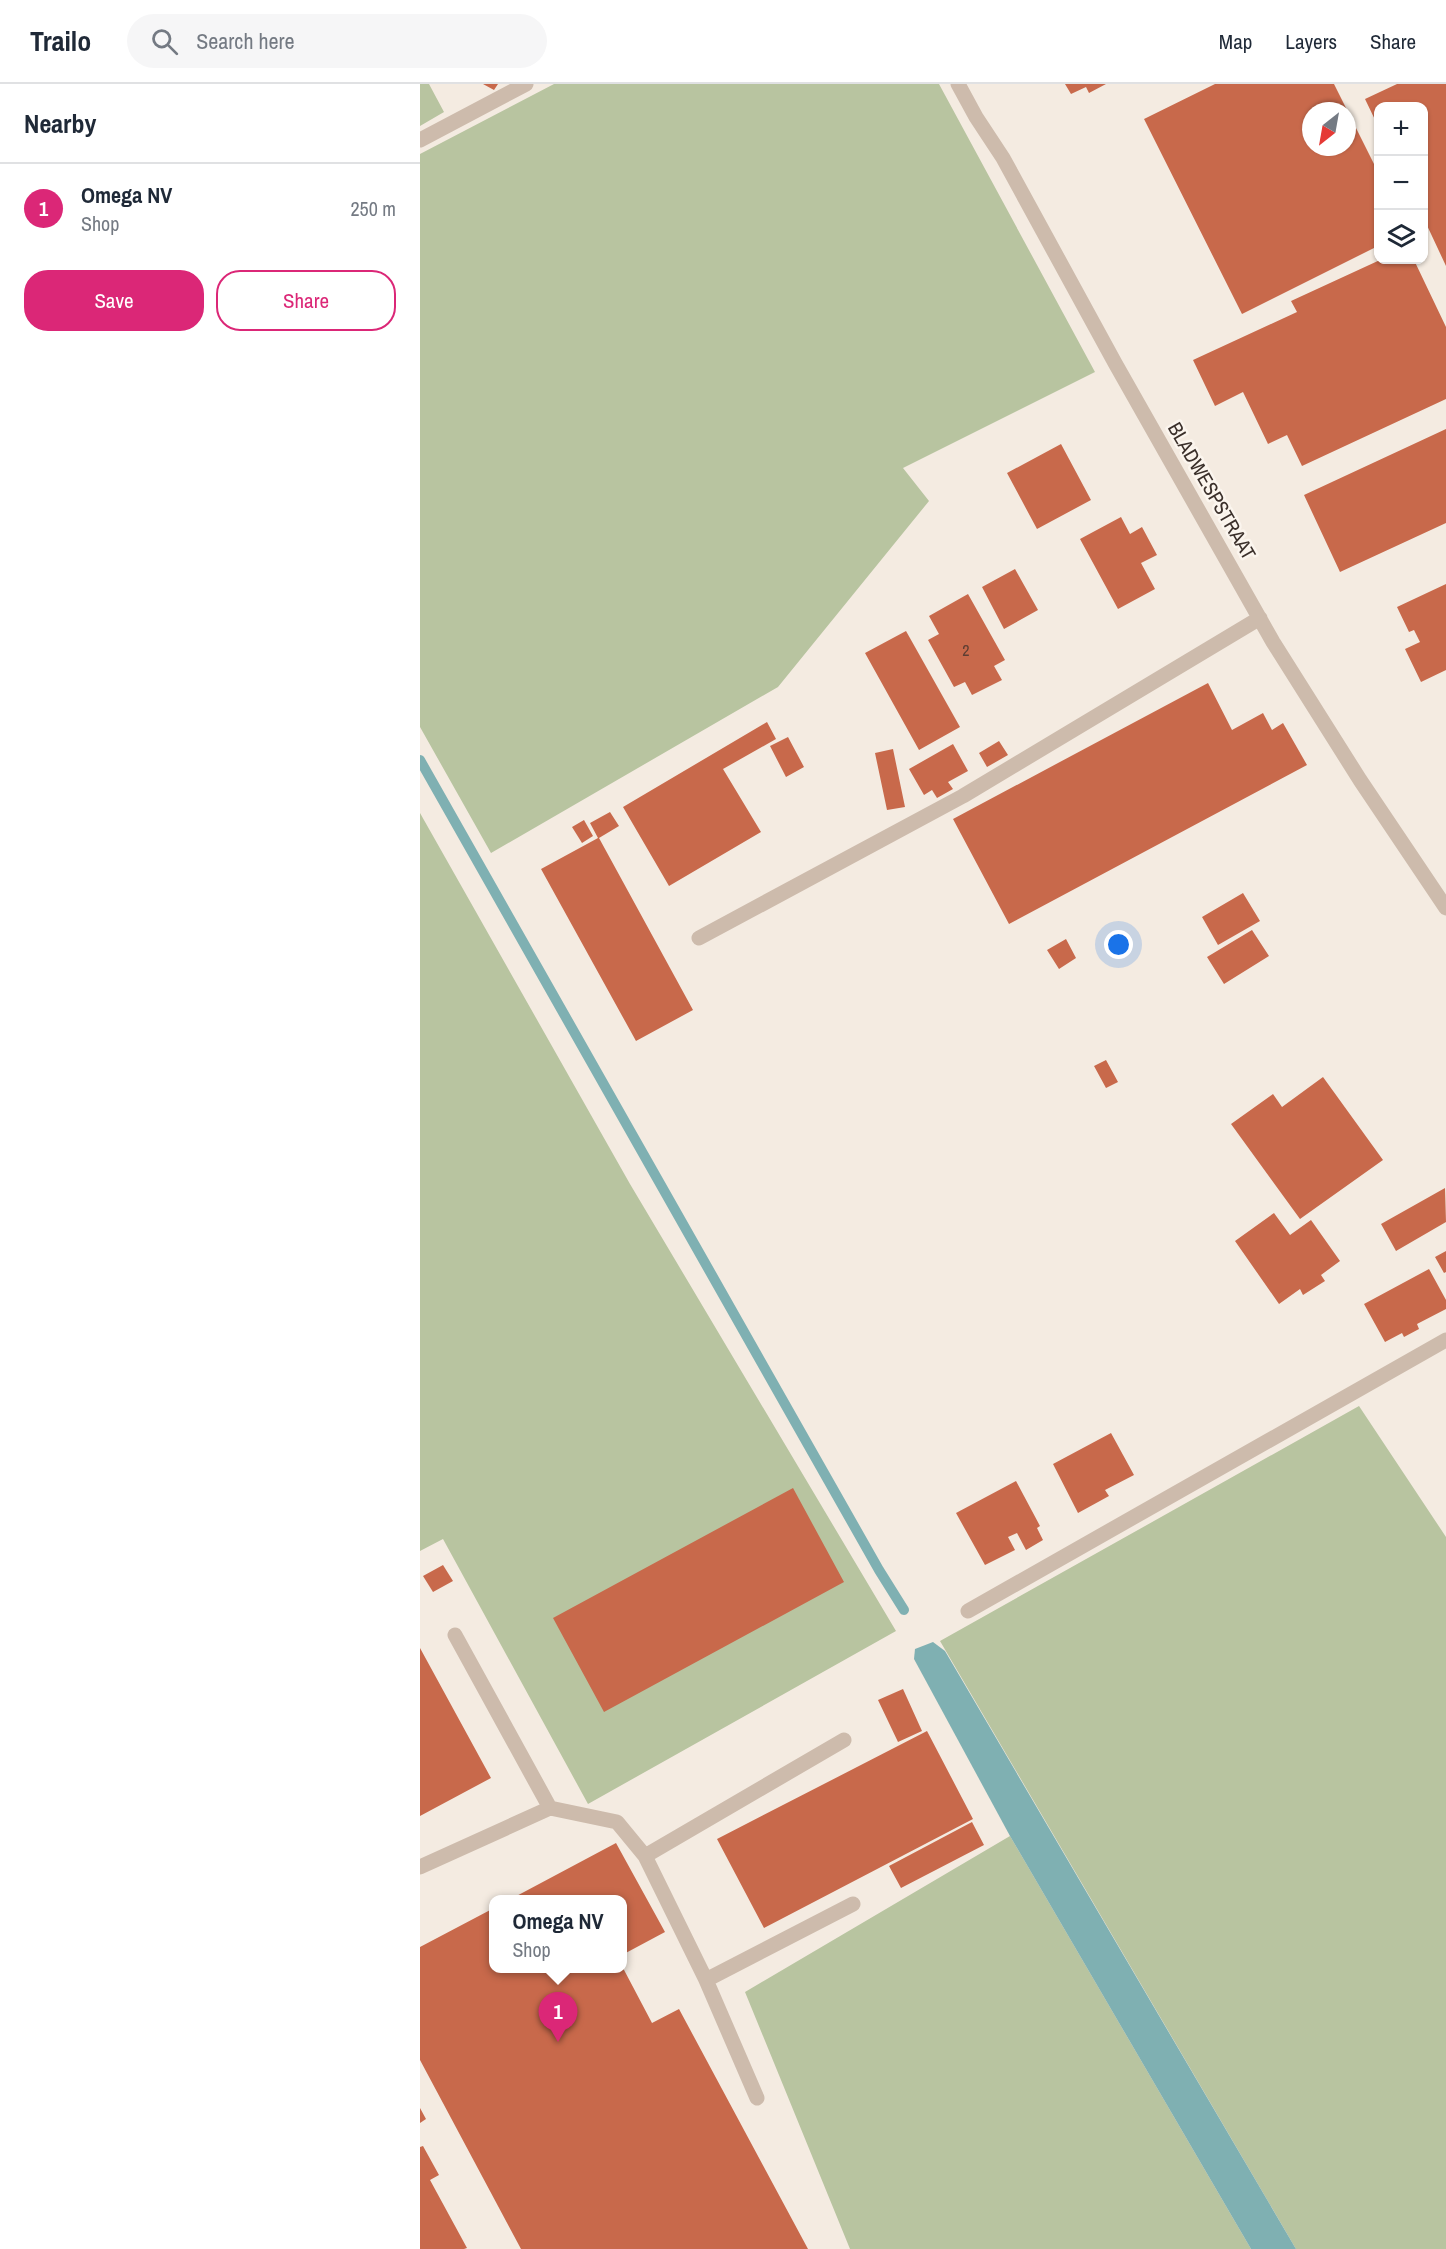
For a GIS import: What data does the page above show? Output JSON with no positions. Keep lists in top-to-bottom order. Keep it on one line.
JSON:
{"streets":{"street":["BLADWESPSTRAAT"]},"house_numbers":["2"],"north":"bottom left","page":{"header":"Trailo","search":"Search here","nav":["Map","Layers","Share"],"heading":"Nearby","map_buttons":["+","−"],"list":[{"mark":"1","name":"Omega NV","note":"Shop","value":"250 m"}],"buttons":["Save","Share"],"popup":["Omega NV","Shop"],"pins":"1"}}
